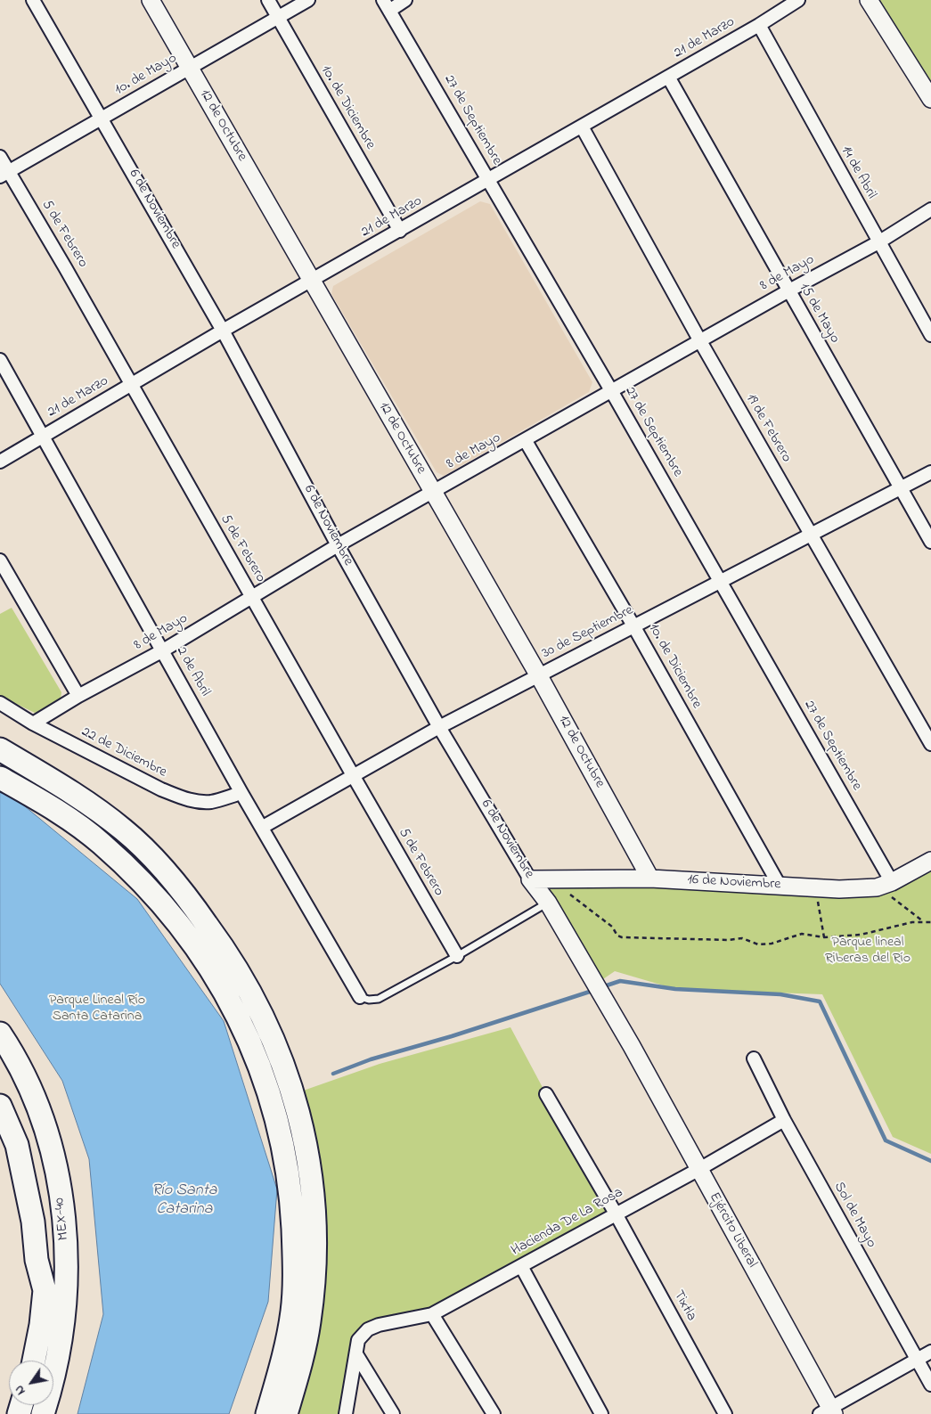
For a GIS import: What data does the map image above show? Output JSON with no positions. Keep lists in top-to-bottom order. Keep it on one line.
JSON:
{"streets":{"highway":["MEX-40"],"street":["21 de Marzo","1o. de Mayo","1o. de Diciembre","27 de Septiembre","12 de Octubre","14 de Abril","6 de Noviembre","5 de Febrero","8 de Mayo","15 de Mayo","19 de Febrero","30 de Septiembre","2 de Abril","22 de Diciembre","16 de Noviembre","Sol de Mayo","Hacienda De La Rosa","Ejército Liberal","Tixtla"]},"crossings":[["21 de Marzo","1o. de Diciembre"],["21 de Marzo","27 de Septiembre"],["21 de Marzo","12 de Octubre"],["21 de Marzo","14 de Abril"],["21 de Marzo","6 de Noviembre"],["21 de Marzo","5 de Febrero"],["21 de Marzo","15 de Mayo"],["21 de Marzo","19 de Febrero"],["21 de Marzo","2 de Abril"],["1o. de Mayo","1o. de Diciembre"],["1o. de Mayo","12 de Octubre"],["1o. de Mayo","6 de Noviembre"],["1o. de Mayo","5 de Febrero"],["1o. de Diciembre","8 de Mayo"],["1o. de Diciembre","30 de Septiembre"],["1o. de Diciembre","16 de Noviembre"],["27 de Septiembre","8 de Mayo"],["27 de Septiembre","30 de Septiembre"],["27 de Septiembre","16 de Noviembre"],["12 de Octubre","8 de Mayo"],["12 de Octubre","30 de Septiembre"],["12 de Octubre","16 de Noviembre"],["14 de Abril","8 de Mayo"],["6 de Noviembre","8 de Mayo"],["6 de Noviembre","30 de Septiembre"],["6 de Noviembre","16 de Noviembre"],["6 de Noviembre","Ejército Liberal"],["5 de Febrero","8 de Mayo"],["5 de Febrero","30 de Septiembre"],["8 de Mayo","15 de Mayo"],["8 de Mayo","19 de Febrero"],["8 de Mayo","2 de Abril"],["8 de Mayo","22 de Diciembre"],["15 de Mayo","30 de Septiembre"],["19 de Febrero","30 de Septiembre"],["30 de Septiembre","2 de Abril"],["2 de Abril","22 de Diciembre"],["Sol de Mayo","Hacienda De La Rosa"],["Hacienda De La Rosa","Ejército Liberal"],["Hacienda De La Rosa","Tixtla"]],"water":["Río Santa Catarina"],"parks":["Parque lineal Riberas del Río","Parque Lineal Río Santa Catarina"],"north":"bottom left"}
